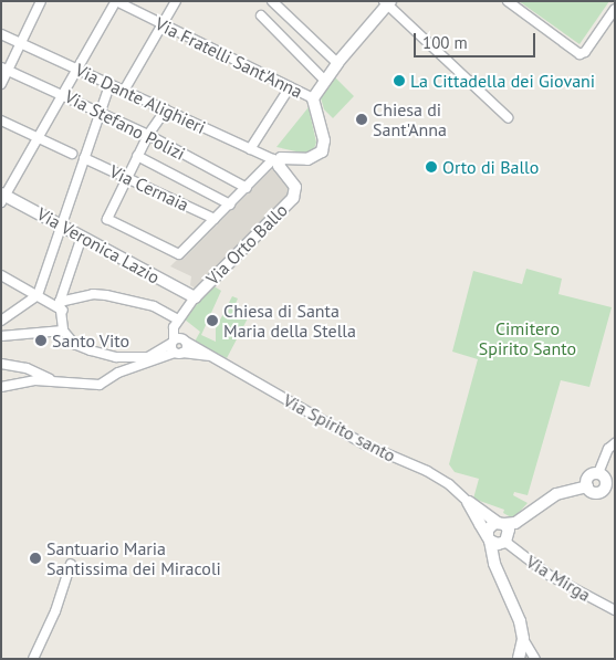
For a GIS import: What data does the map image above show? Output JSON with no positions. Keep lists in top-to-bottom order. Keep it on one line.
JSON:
{"streets":{"street":["Via Fratelli Sant'Anna","Via Dante Alighieri","Via Stefano Polizi","Via Cernaia","Via Orto Ballo","Via Veronica Lazio","Via Spirito santo","Via Mirga"]},"crossings":[["Via Dante Alighieri","Via Orto Ballo"],["Via Orto Ballo","Via Veronica Lazio"],["Via Spirito santo","Via Mirga"]],"parks":["Cimitero Spirito Santo"],"places":["La Cittadella dei Giovani","Chiesa di Sant'Anna","Orto di Ballo","Chiesa di Santa Maria della Stella","Santo Vito","Santuario Maria Santissima dei Miracoli"],"scale_bar":"100 m"}
